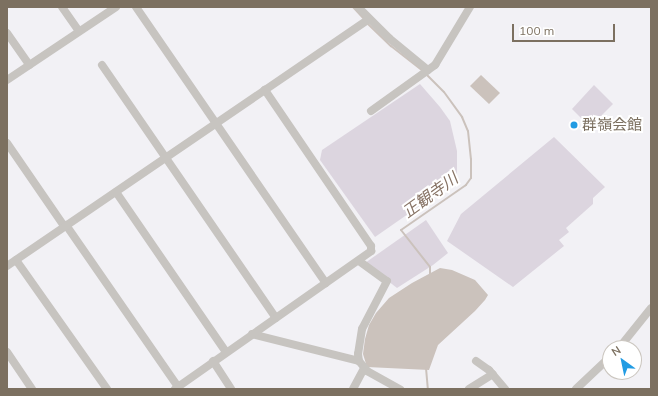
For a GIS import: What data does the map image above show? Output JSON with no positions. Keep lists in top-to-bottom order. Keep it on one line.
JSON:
{"water":["正観寺川"],"places":["群嶺会館"],"scale_bar":"100 m","north":"top left"}
